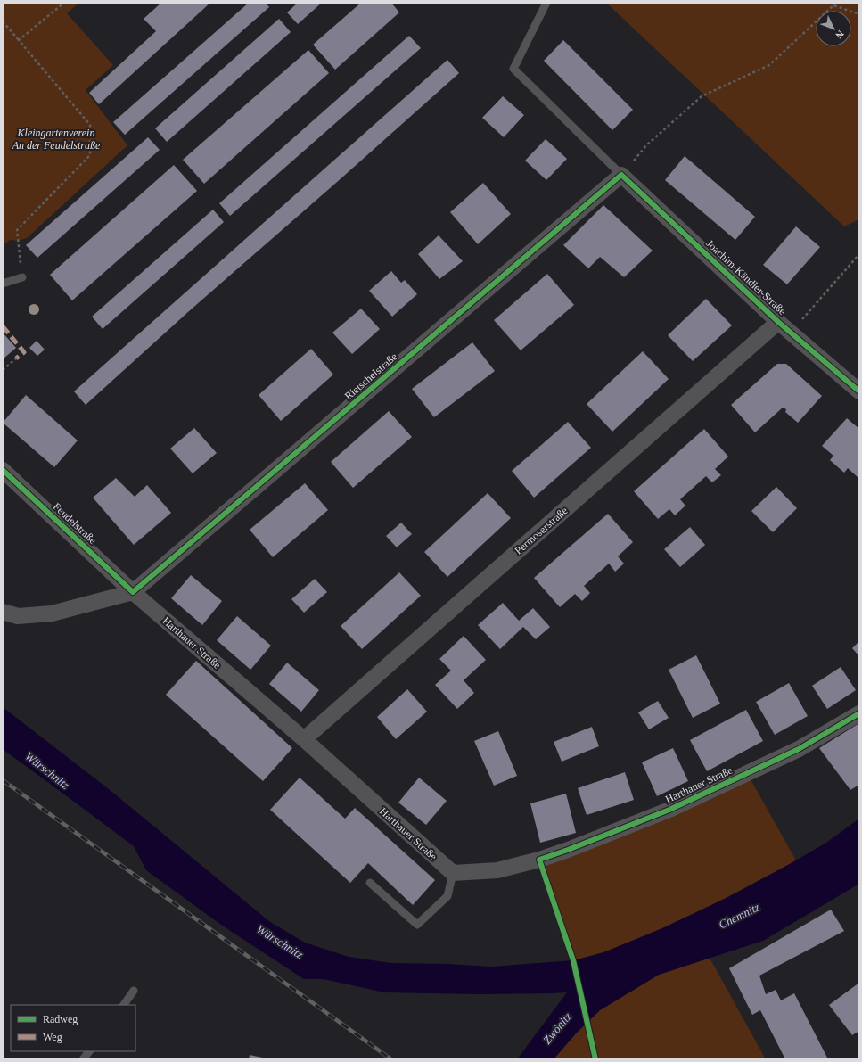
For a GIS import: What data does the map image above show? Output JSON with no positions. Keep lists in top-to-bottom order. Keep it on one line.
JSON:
{"streets":{"street":["Joachim-Kändler-Straße","Rietschelstraße","Feudelstraße","Permoserstraße","Harthauer Straße"]},"crossings":[["Joachim-Kändler-Straße","Rietschelstraße"],["Joachim-Kändler-Straße","Permoserstraße"],["Rietschelstraße","Feudelstraße"],["Rietschelstraße","Harthauer Straße"],["Feudelstraße","Harthauer Straße"],["Permoserstraße","Harthauer Straße"]],"water":["Würschnitz","Chemnitz","Zwönitz"],"parks":["Kleingartenverein An der Feudelstraße"],"legend":["Radweg","Weg"],"north":"bottom right"}
